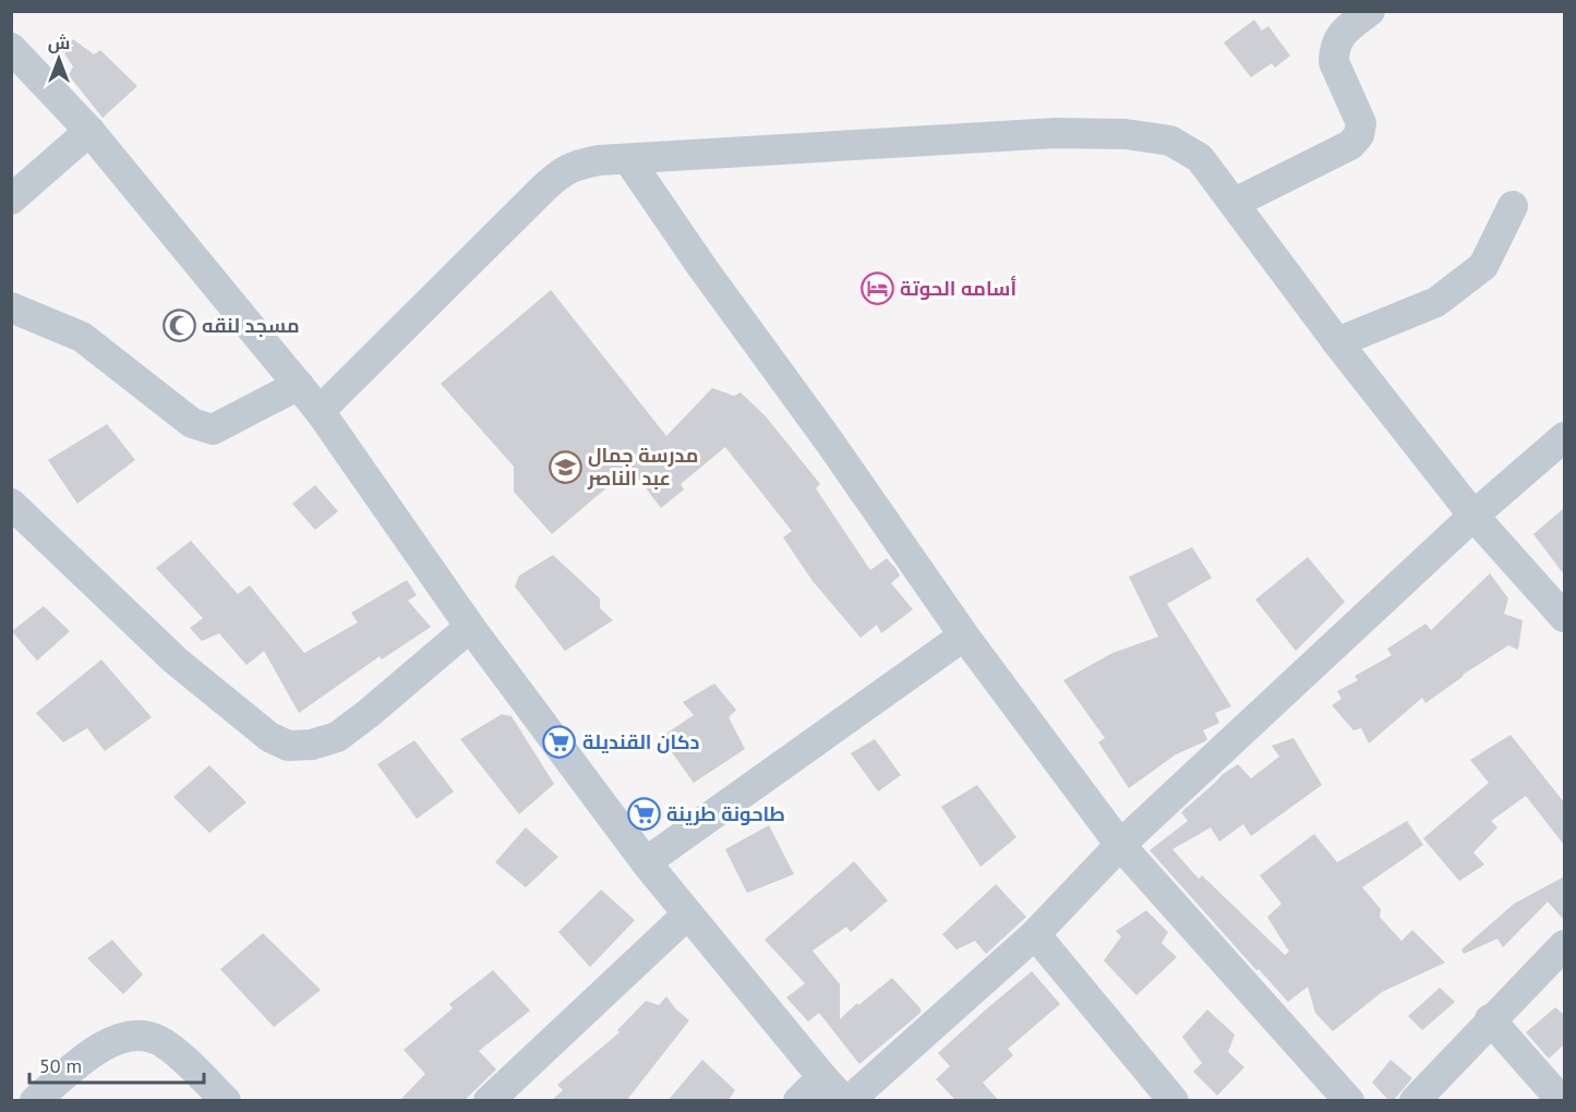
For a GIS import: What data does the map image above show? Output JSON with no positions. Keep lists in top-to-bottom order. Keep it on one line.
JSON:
{"places":{"hotel":["أسامه الحوتة"],"mosque":["مسجد لنقه"],"school or university":["مدرسة جمال عبد الناصر"],"supermarket":["دكان القنديلة","طاحونة طرينة"]},"scale_bar":"50 m","north":"top"}
